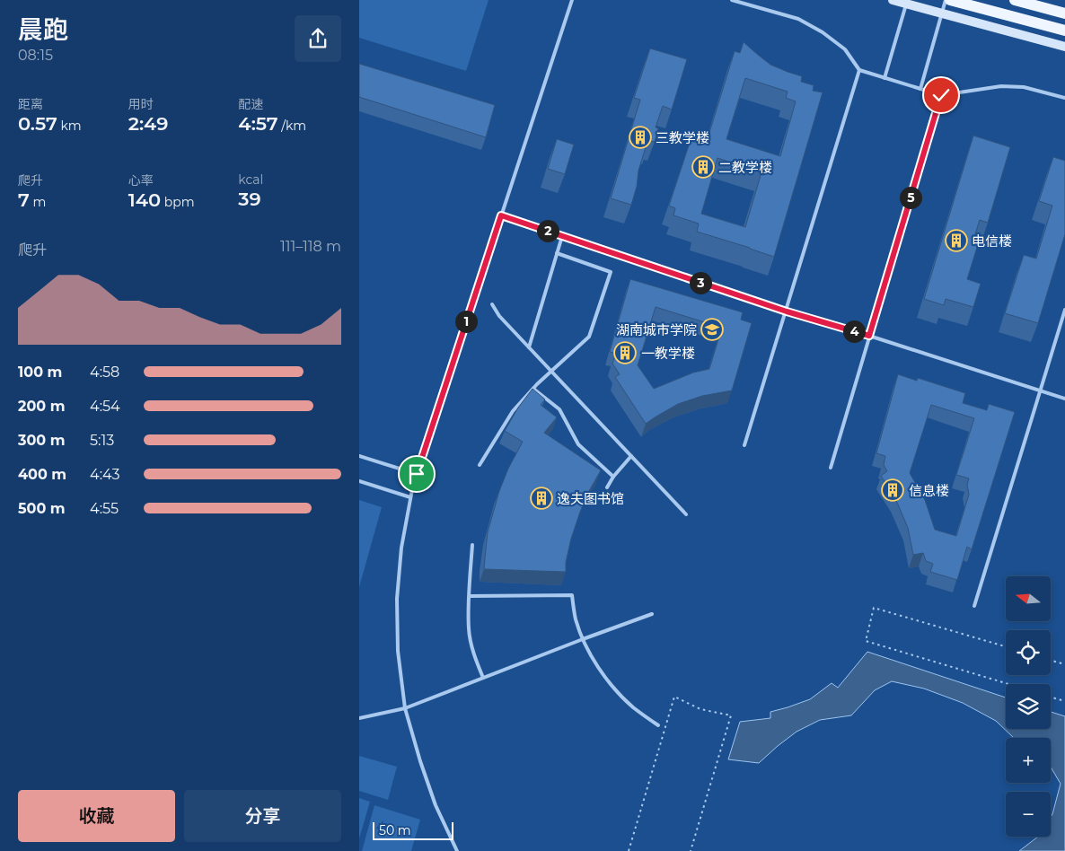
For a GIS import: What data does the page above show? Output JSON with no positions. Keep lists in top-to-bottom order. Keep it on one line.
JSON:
{"places":{"building":["三教学楼","二教学楼","电信楼","一教学楼","信息楼","逸夫图书馆"],"school or university":["湖南城市学院"]},"scale_bar":"50 m","north":"left","page":{"heading":["晨跑","08:15"],"stats":[["距离","0.57 km"],["用时","2:49"],["配速","4:57 /km"],["爬升","7 m"],["心率","140 bpm"],["kcal","39"]],"pins":["5","2","3","1","4"],"chart":["爬升","111–118 m"],"list":[{"name":"100 m","note":"4:58"},{"name":"200 m","note":"4:54"},{"name":"300 m","note":"5:13"},{"name":"400 m","note":"4:43"},{"name":"500 m","note":"4:55"}],"map_buttons":["+","−"],"buttons":["收藏","分享"],"scale":"50 m"}}
